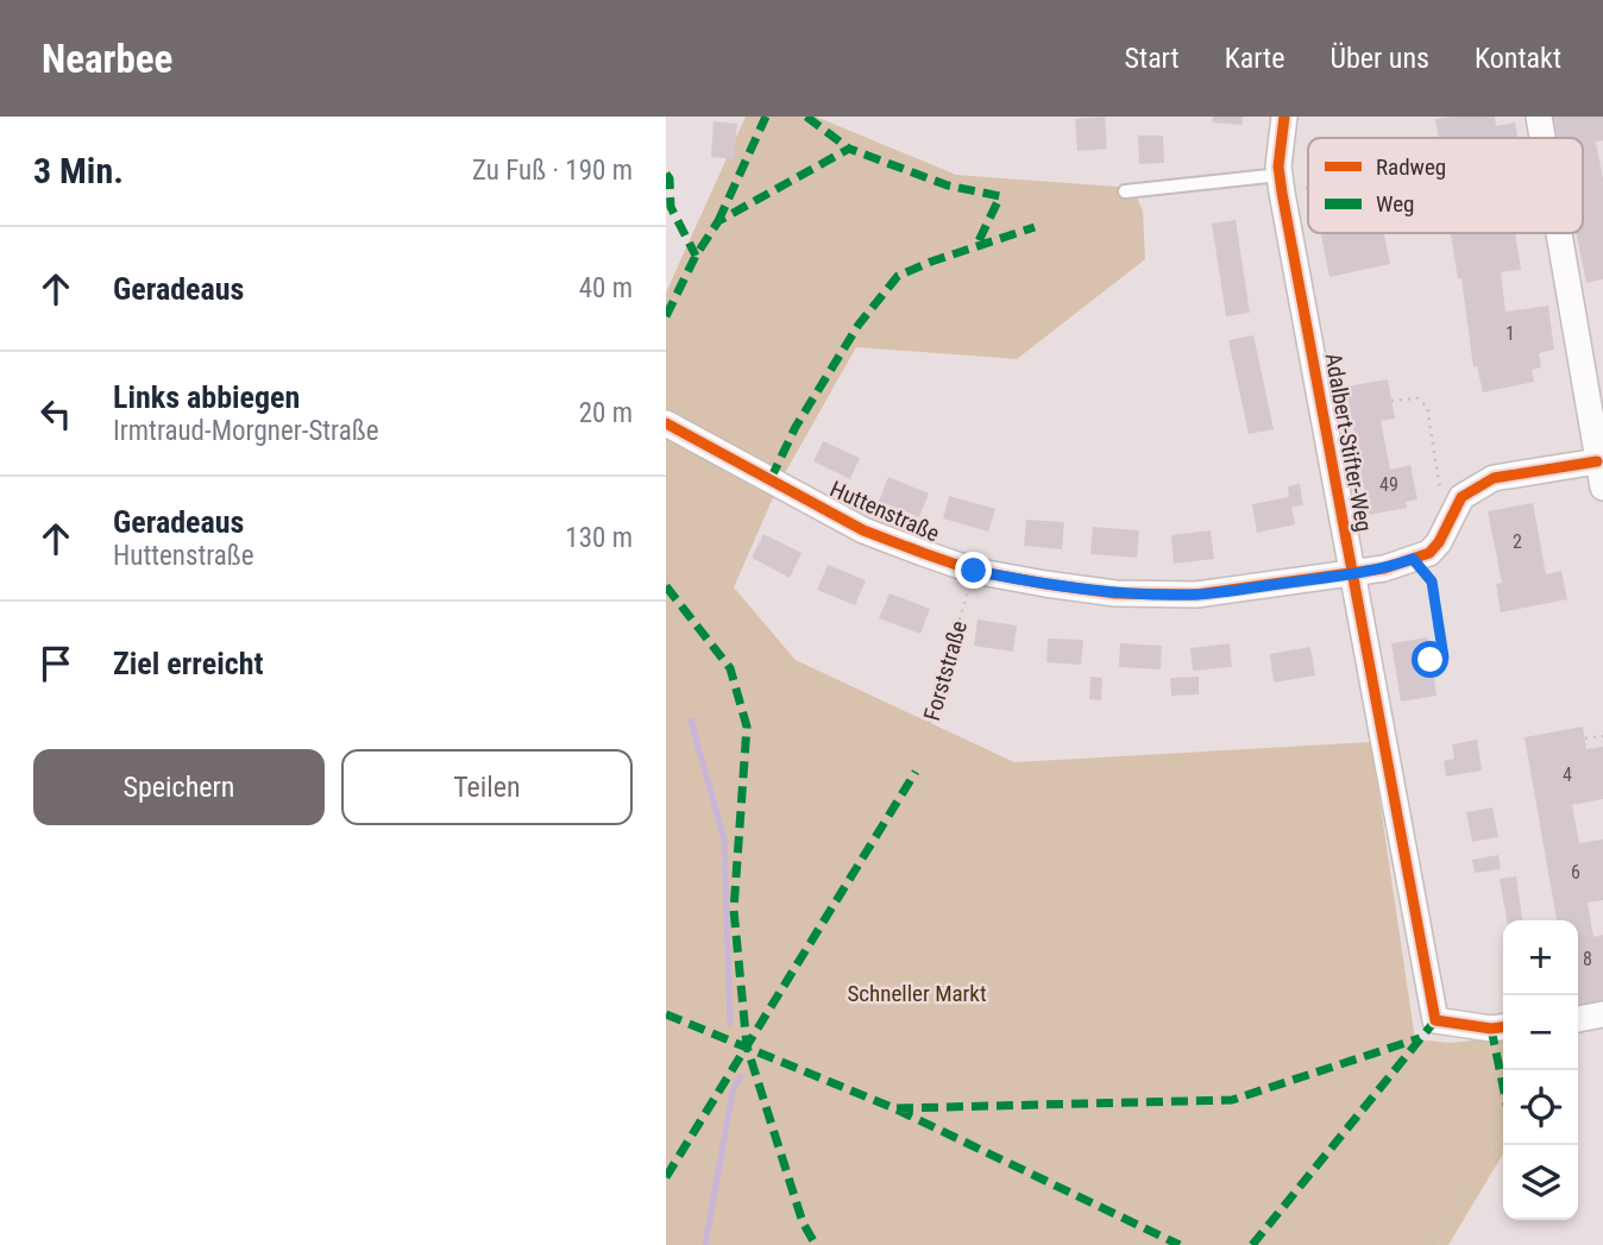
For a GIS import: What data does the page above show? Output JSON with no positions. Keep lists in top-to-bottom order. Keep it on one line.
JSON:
{"streets":{"street":["Adalbert-Stifter-Weg","Huttenstraße"],"path":["Forststraße"]},"crossings":[["Adalbert-Stifter-Weg","Huttenstraße"],["Huttenstraße","Forststraße"]],"parks":["Schneller Markt"],"house_numbers":["1","49","2","4","6","8"],"legend":["Radweg","Weg"],"page":{"header":"Nearbee","nav":["Start","Karte","Über uns","Kontakt"],"heading":["3 Min.","Zu Fuß · 190 m"],"list":[["Geradeaus","40 m"],["Links abbiegen","Irmtraud-Morgner-Straße","20 m"],["Geradeaus","Huttenstraße","130 m"],"Ziel erreicht"],"buttons":["Speichern","Teilen"],"map_buttons":["+","−"]}}
